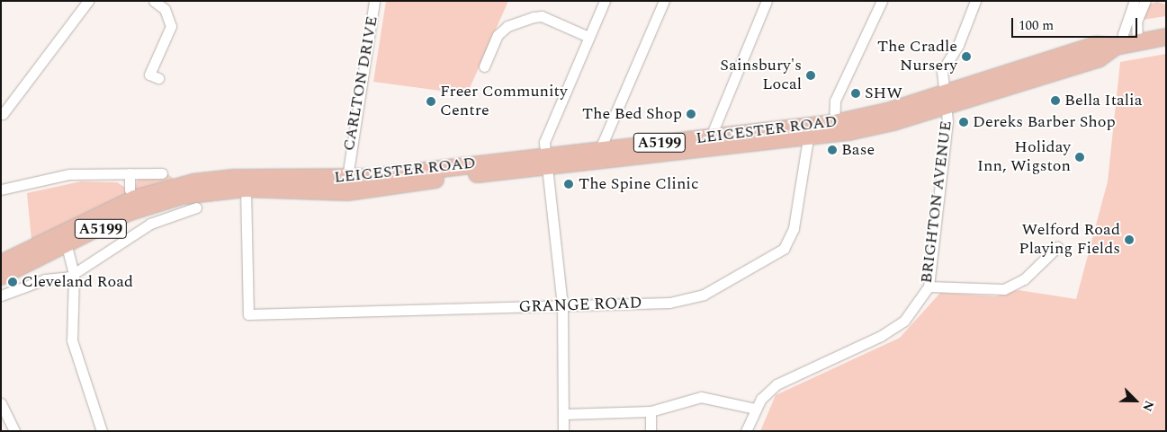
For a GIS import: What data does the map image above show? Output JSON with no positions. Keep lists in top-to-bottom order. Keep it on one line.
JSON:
{"streets":{"main road":["LEICESTER ROAD","A5199"],"street":["CARLTON DRIVE","BRIGHTON AVENUE","GRANGE ROAD"]},"crossings":[["CARLTON DRIVE","LEICESTER ROAD"],["LEICESTER ROAD","A5199"],["LEICESTER ROAD","BRIGHTON AVENUE"],["LEICESTER ROAD","GRANGE ROAD"]],"places":["The Cradle Nursery","Sainsbury's Local","SHW","Bella Italia","Freer Community Centre","The Bed Shop","Dereks Barber Shop","Base","Holiday Inn, Wigston","The Spine Clinic","Welford Road Playing Fields","Cleveland Road"],"scale_bar":"100 m","north":"bottom right"}
